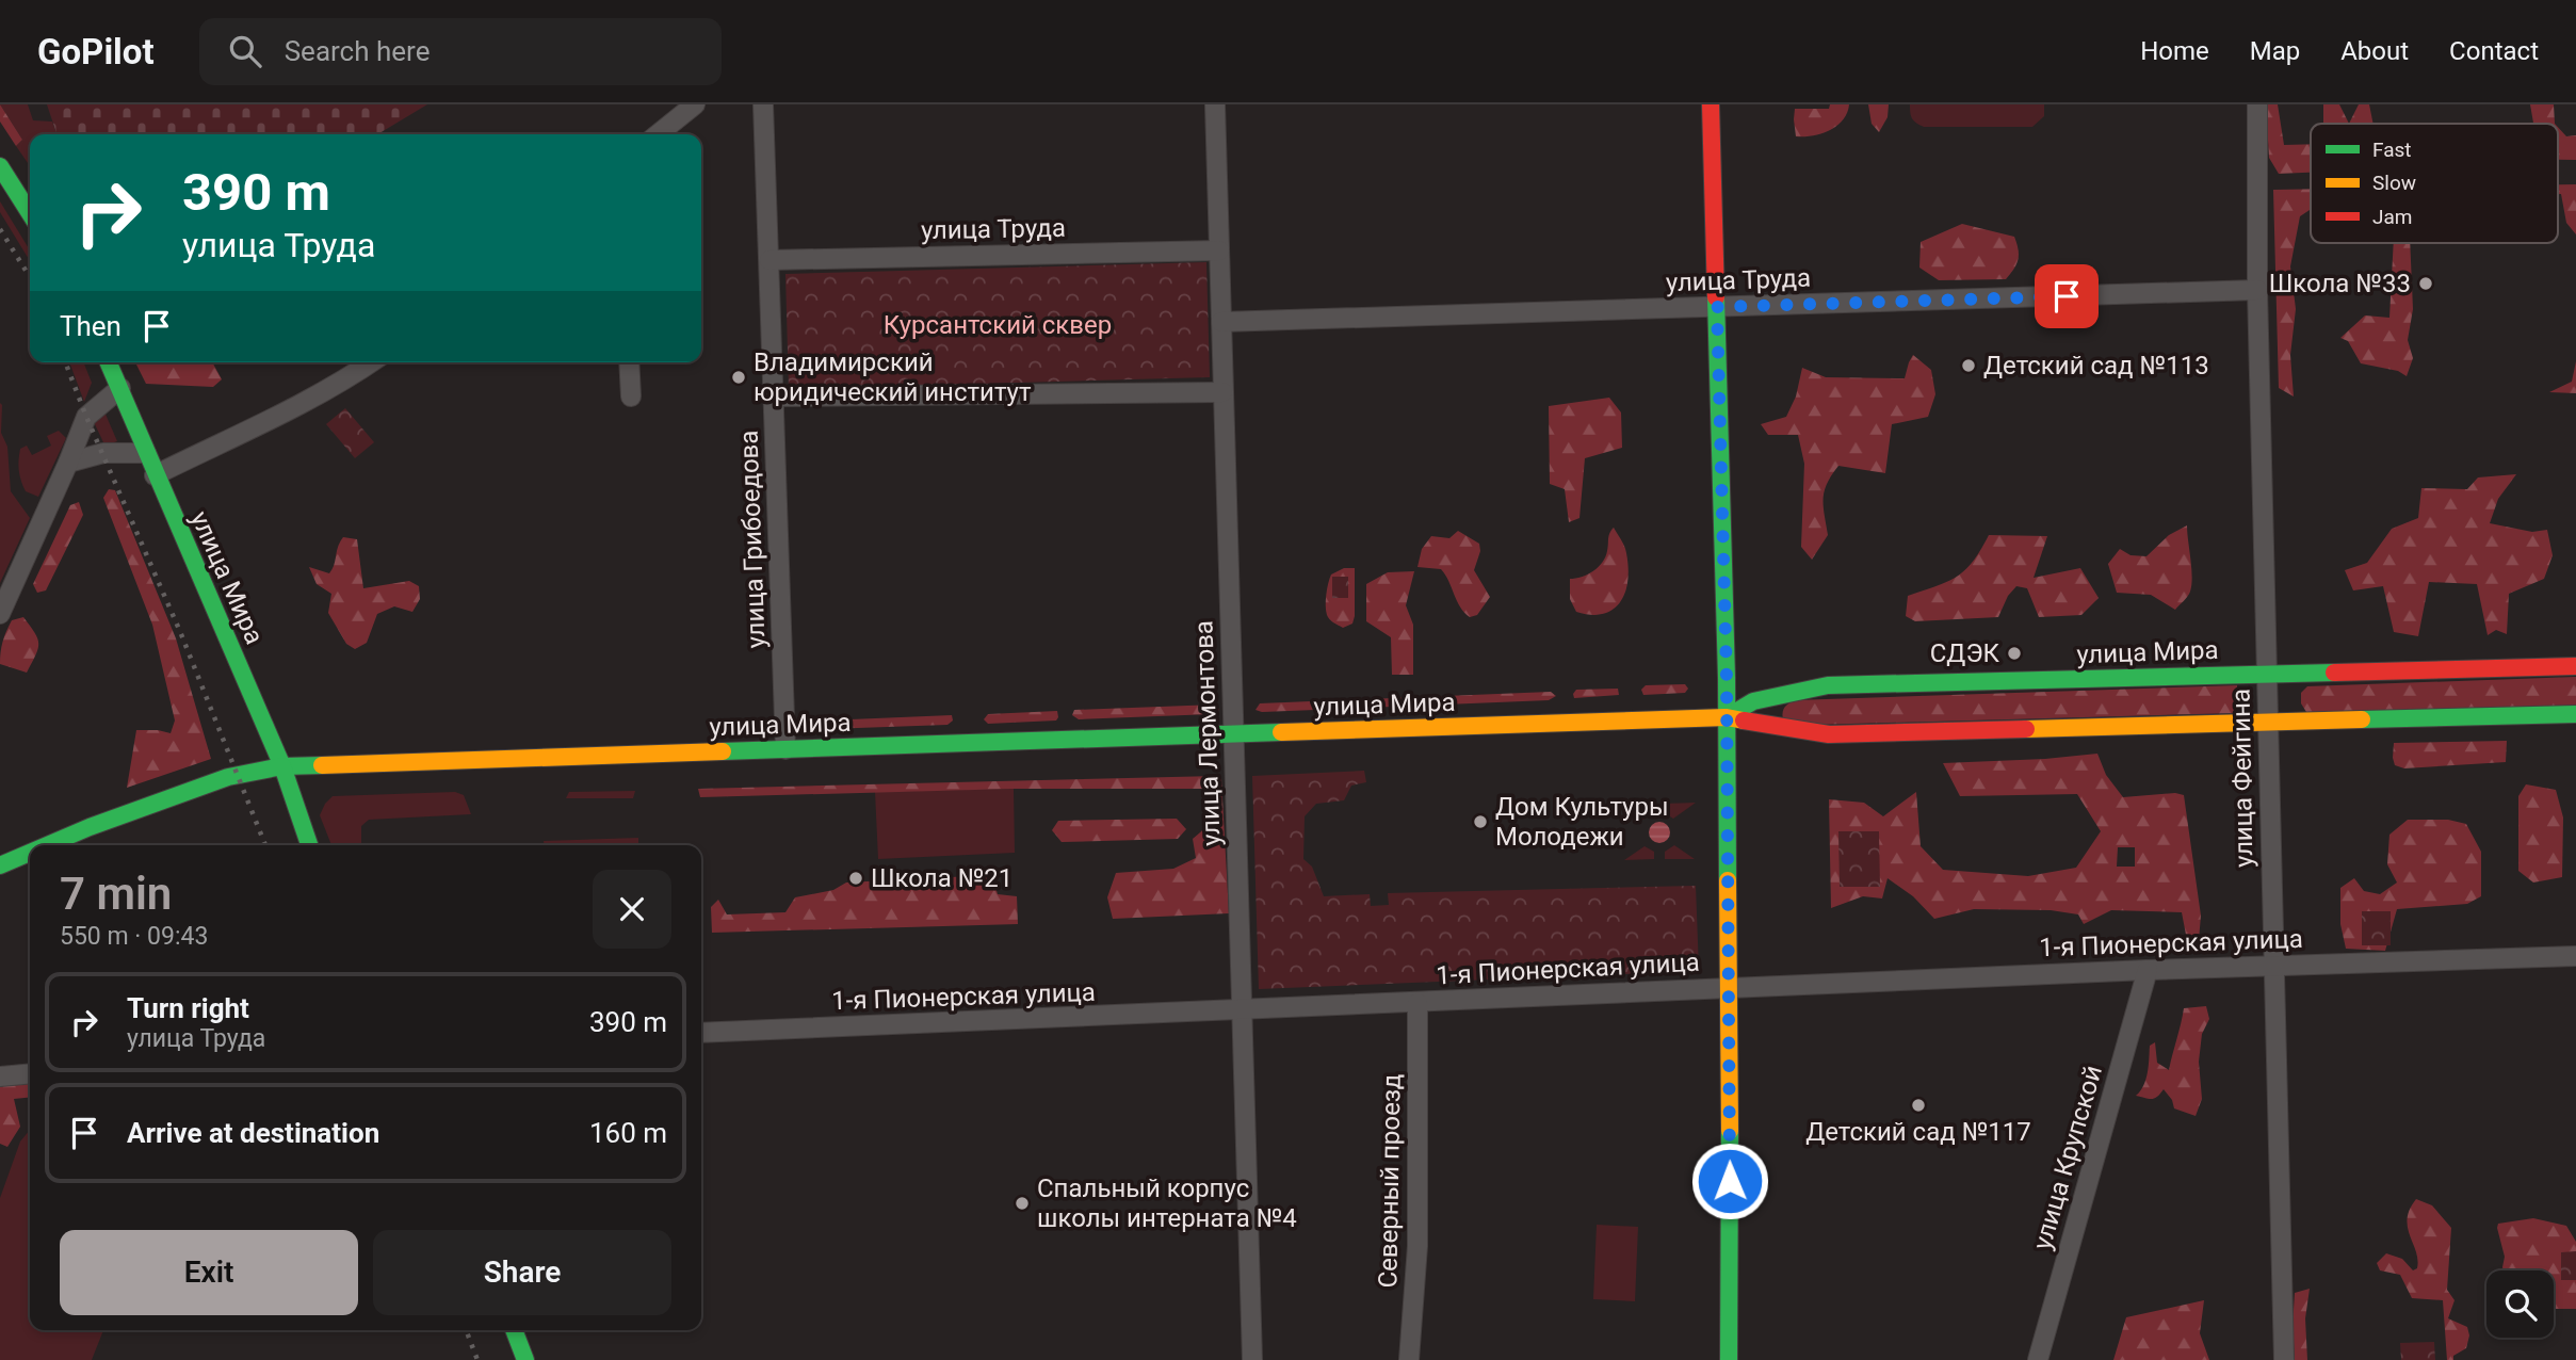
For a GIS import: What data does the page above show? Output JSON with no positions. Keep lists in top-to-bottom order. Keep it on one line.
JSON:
{"streets":{"main road":["улица Мира"],"street":["улица Труда","улица Грибоедова","улица Лермонтова","улица Фейгина","1-я Пионерская улица","улица Крупской","Северный проезд"]},"crossings":[["улица Труда","улица Грибоедова"],["улица Труда","улица Лермонтова"],["улица Труда","улица Фейгина"],["улица Грибоедова","улица Мира"],["улица Мира","улица Лермонтова"],["улица Мира","улица Фейгина"],["улица Лермонтова","1-я Пионерская улица"],["улица Фейгина","1-я Пионерская улица"],["1-я Пионерская улица","улица Крупской"],["1-я Пионерская улица","Северный проезд"]],"parks":["Курсантский сквер"],"places":["Школа №33","Детский сад №113","Владимирский юридический институт","СДЭК","Дом Культуры Молодежи","Школа №21","Детский сад №117","Cпальный корпус школы интерната №4"],"legend":["Fast","Slow","Jam"],"page":{"header":"GoPilot","search":"Search here","nav":["Home","Map","About","Contact"],"turn":["390 m","улица Труда"],"then":"Then","heading":["7 min","550 m · 09:43"],"list":[{"name":"Turn right","note":"улица Труда","value":"390 m"},{"name":"Arrive at destination","value":"160 m"}],"buttons":["Exit","Share"]}}
